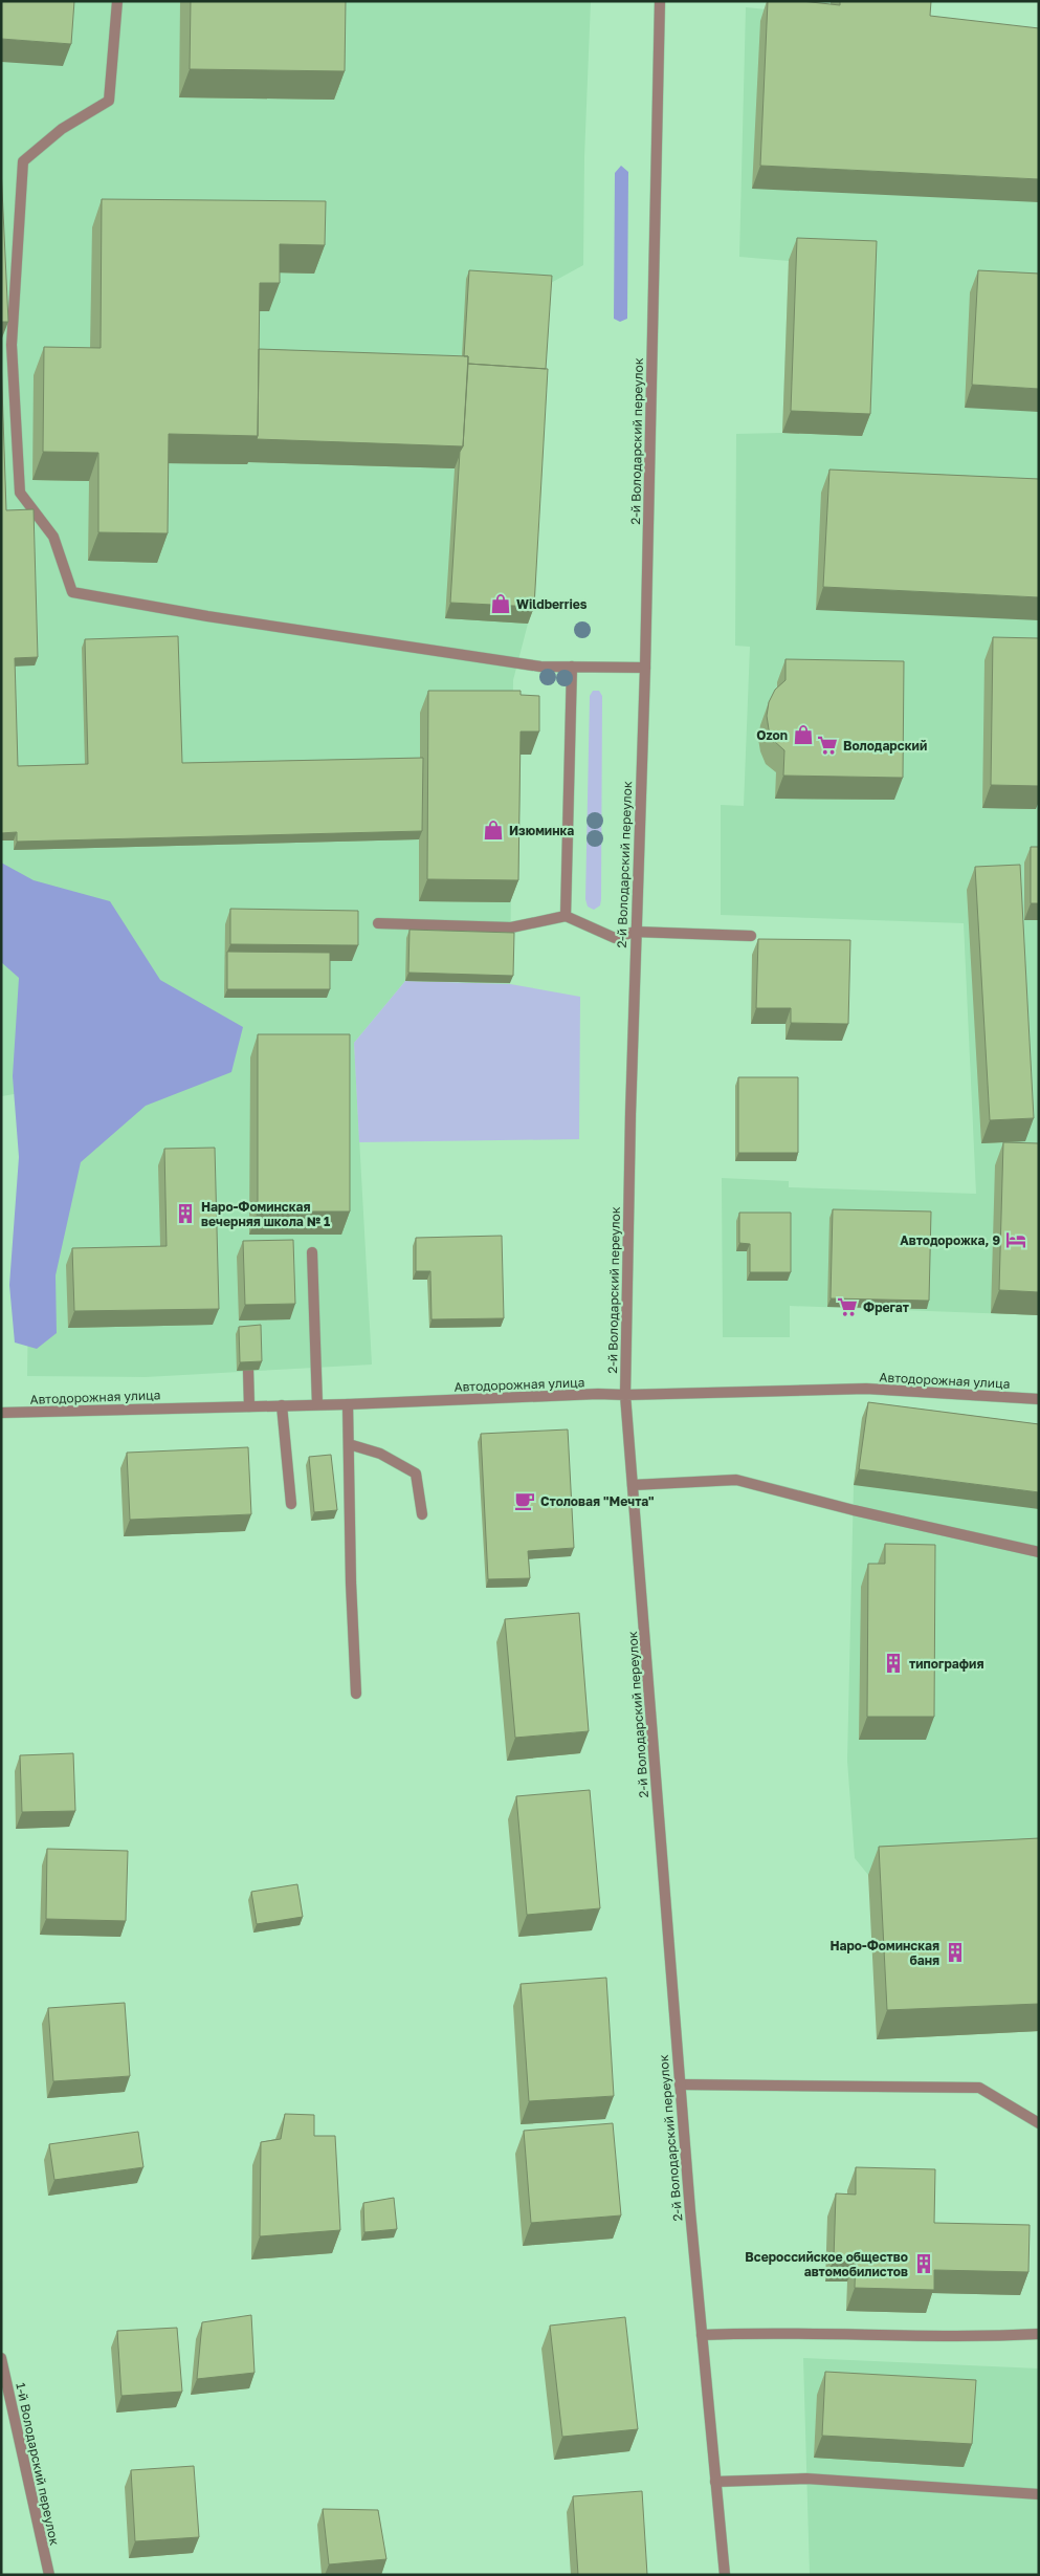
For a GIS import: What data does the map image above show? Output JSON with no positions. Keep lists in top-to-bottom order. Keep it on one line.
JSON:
{"streets":{"street":["2-й Володарский переулок","Автодорожная улица","1-й Володарский переулок"]},"crossings":[["2-й Володарский переулок","Автодорожная улица"]],"places":{"shop":["Wildberries","Ozon","Изюминка"],"supermarket":["Володарский","Фрегат"],"building":["Наро-Фоминская вечерняя школа № 1","типография","Наро-Фоминская баня","Всероссийское общество автомобилистов"],"hotel":["Автодорожка, 9"],"cafe":["Столовая \"Мечта\""]}}
